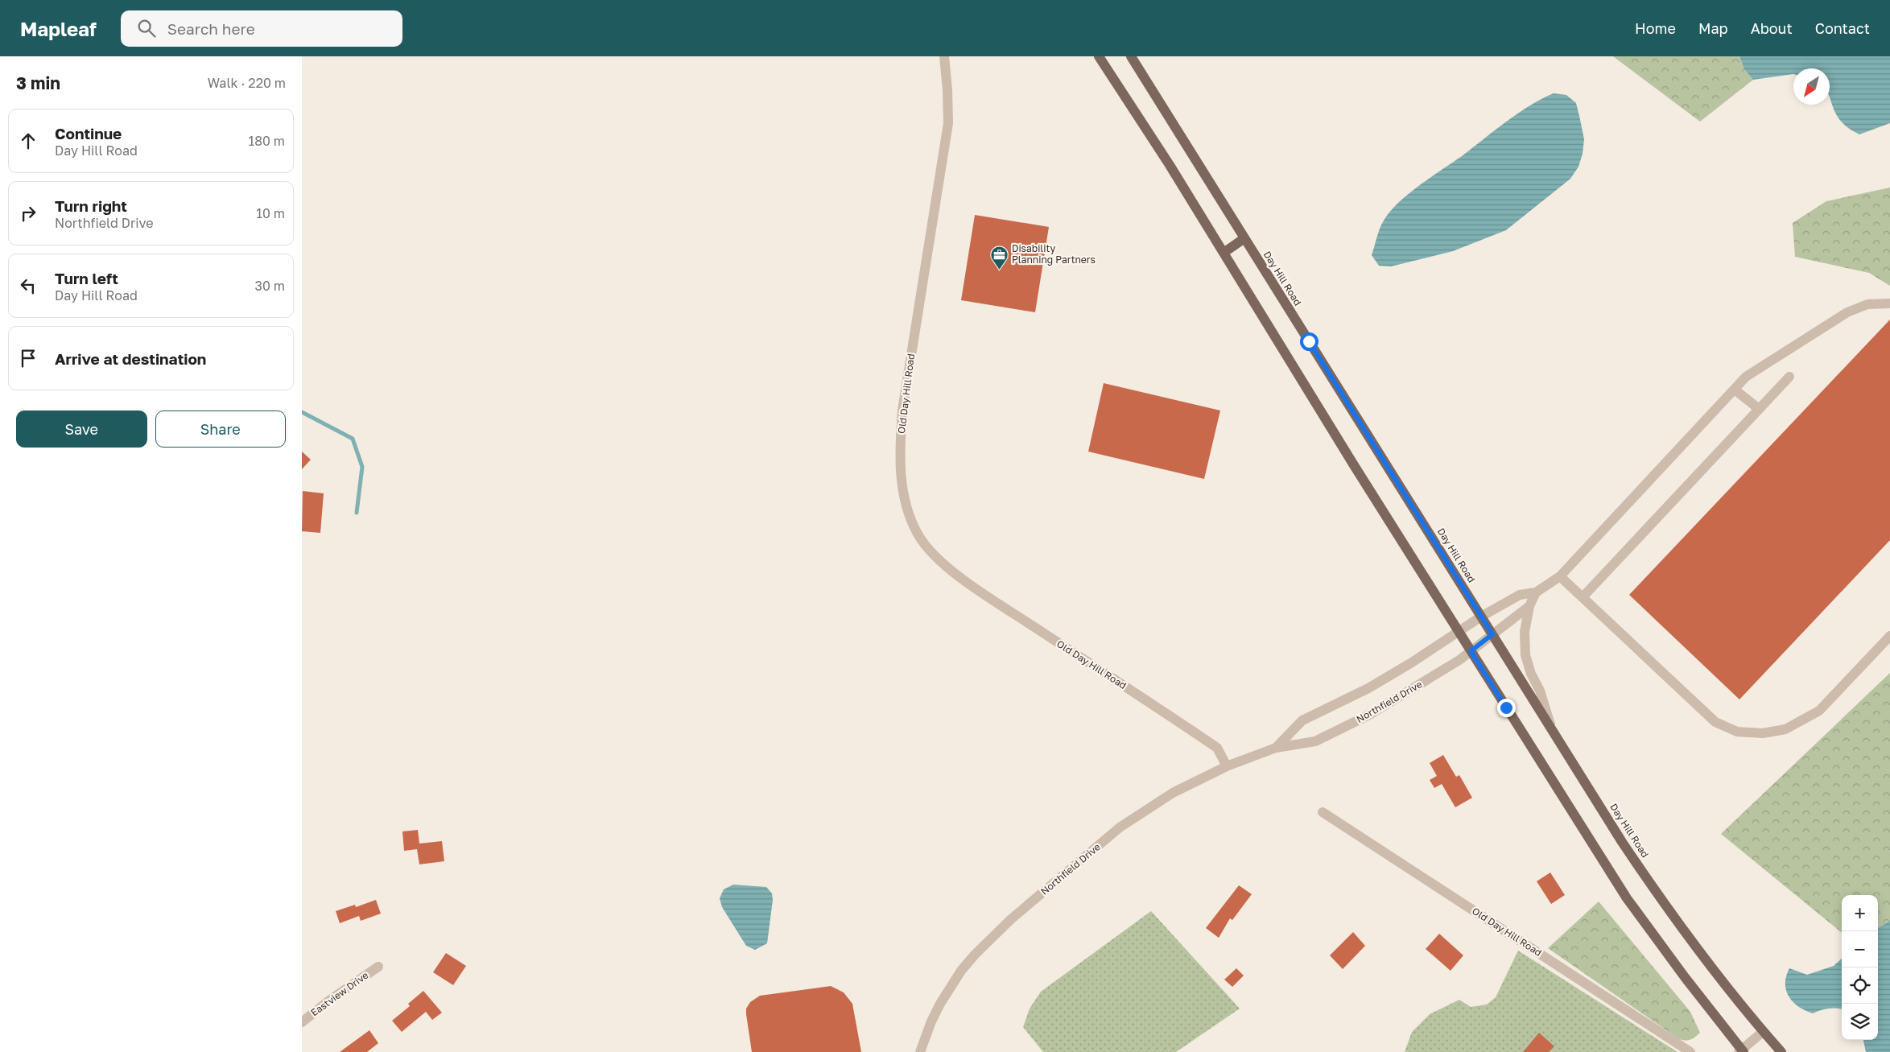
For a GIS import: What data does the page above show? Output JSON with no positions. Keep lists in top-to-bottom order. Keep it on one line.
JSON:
{"streets":{"main road":["Day Hill Road"],"street":["Old Day Hill Road","Northfield Drive","Eastview Drive"]},"crossings":[["Day Hill Road","Northfield Drive"],["Old Day Hill Road","Northfield Drive"]],"places":{"office":["Disability Planning Partners"]},"north":"bottom left","page":{"header":"Mapleaf","search":"Search here","nav":["Home","Map","About","Contact"],"heading":["3 min","Walk · 220 m"],"list":[["Continue","Day Hill Road","180 m"],["Turn right","Northfield Drive","10 m"],["Turn left","Day Hill Road","30 m"],"Arrive at destination"],"buttons":["Save","Share"],"map_buttons":["+","−"]}}
